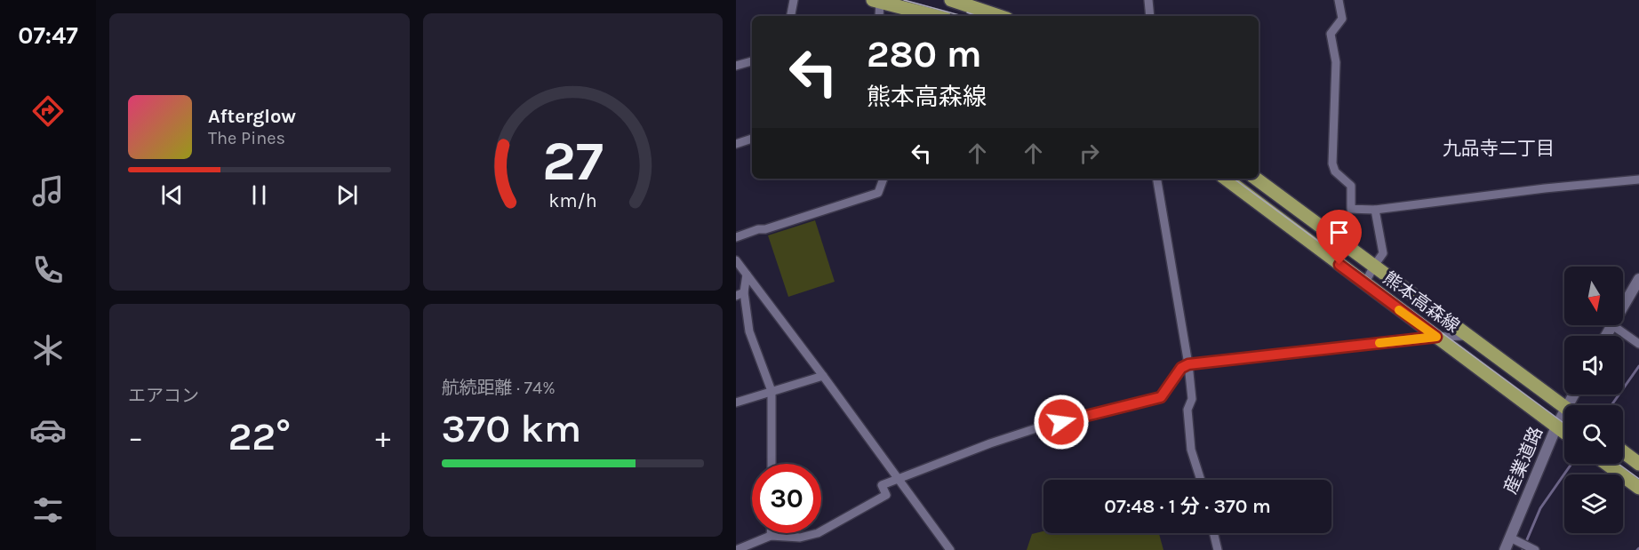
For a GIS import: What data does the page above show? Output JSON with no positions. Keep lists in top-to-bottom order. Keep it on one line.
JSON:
{"streets":{"main road":["熊本高森線"],"street":["産業道路"]},"crossings":[["熊本高森線","産業道路"]],"districts":["九品寺二丁目"],"north":"bottom","page":{"tabs":"07:47","turn":["280 m","熊本高森線"],"song":["Afterglow","The Pines"],"tile":["エアコン",["航続距離 · 74%","370 km"]],"heat":["−","22°","+"],"limit":"30","trip":"07:48 · 1 分 · 370 m","gauge":["27","km/h"]}}
